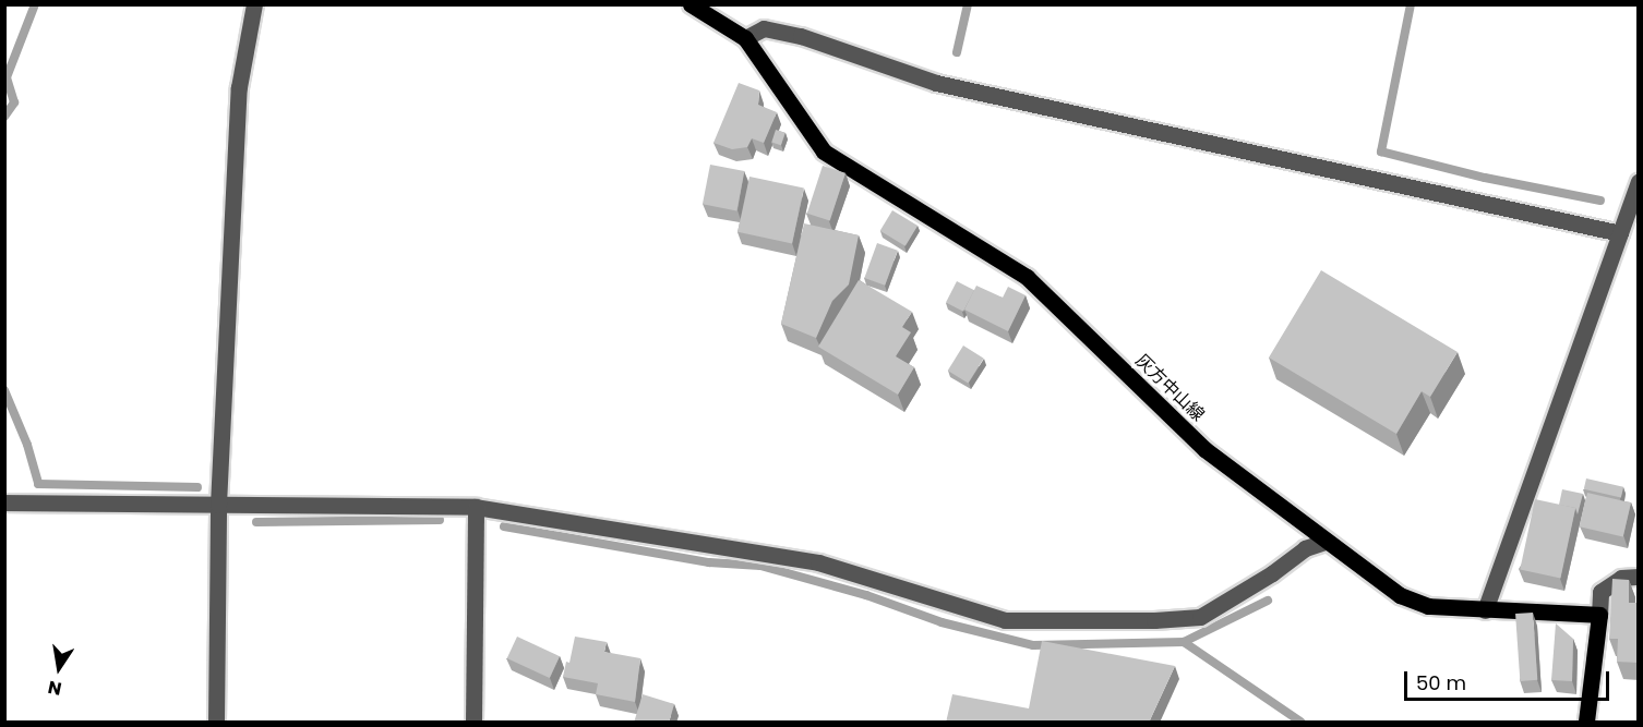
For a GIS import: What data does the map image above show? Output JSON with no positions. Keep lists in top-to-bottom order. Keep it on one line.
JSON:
{"streets":{"main road":["灰方中山線"]},"scale_bar":"50 m","north":"bottom"}
